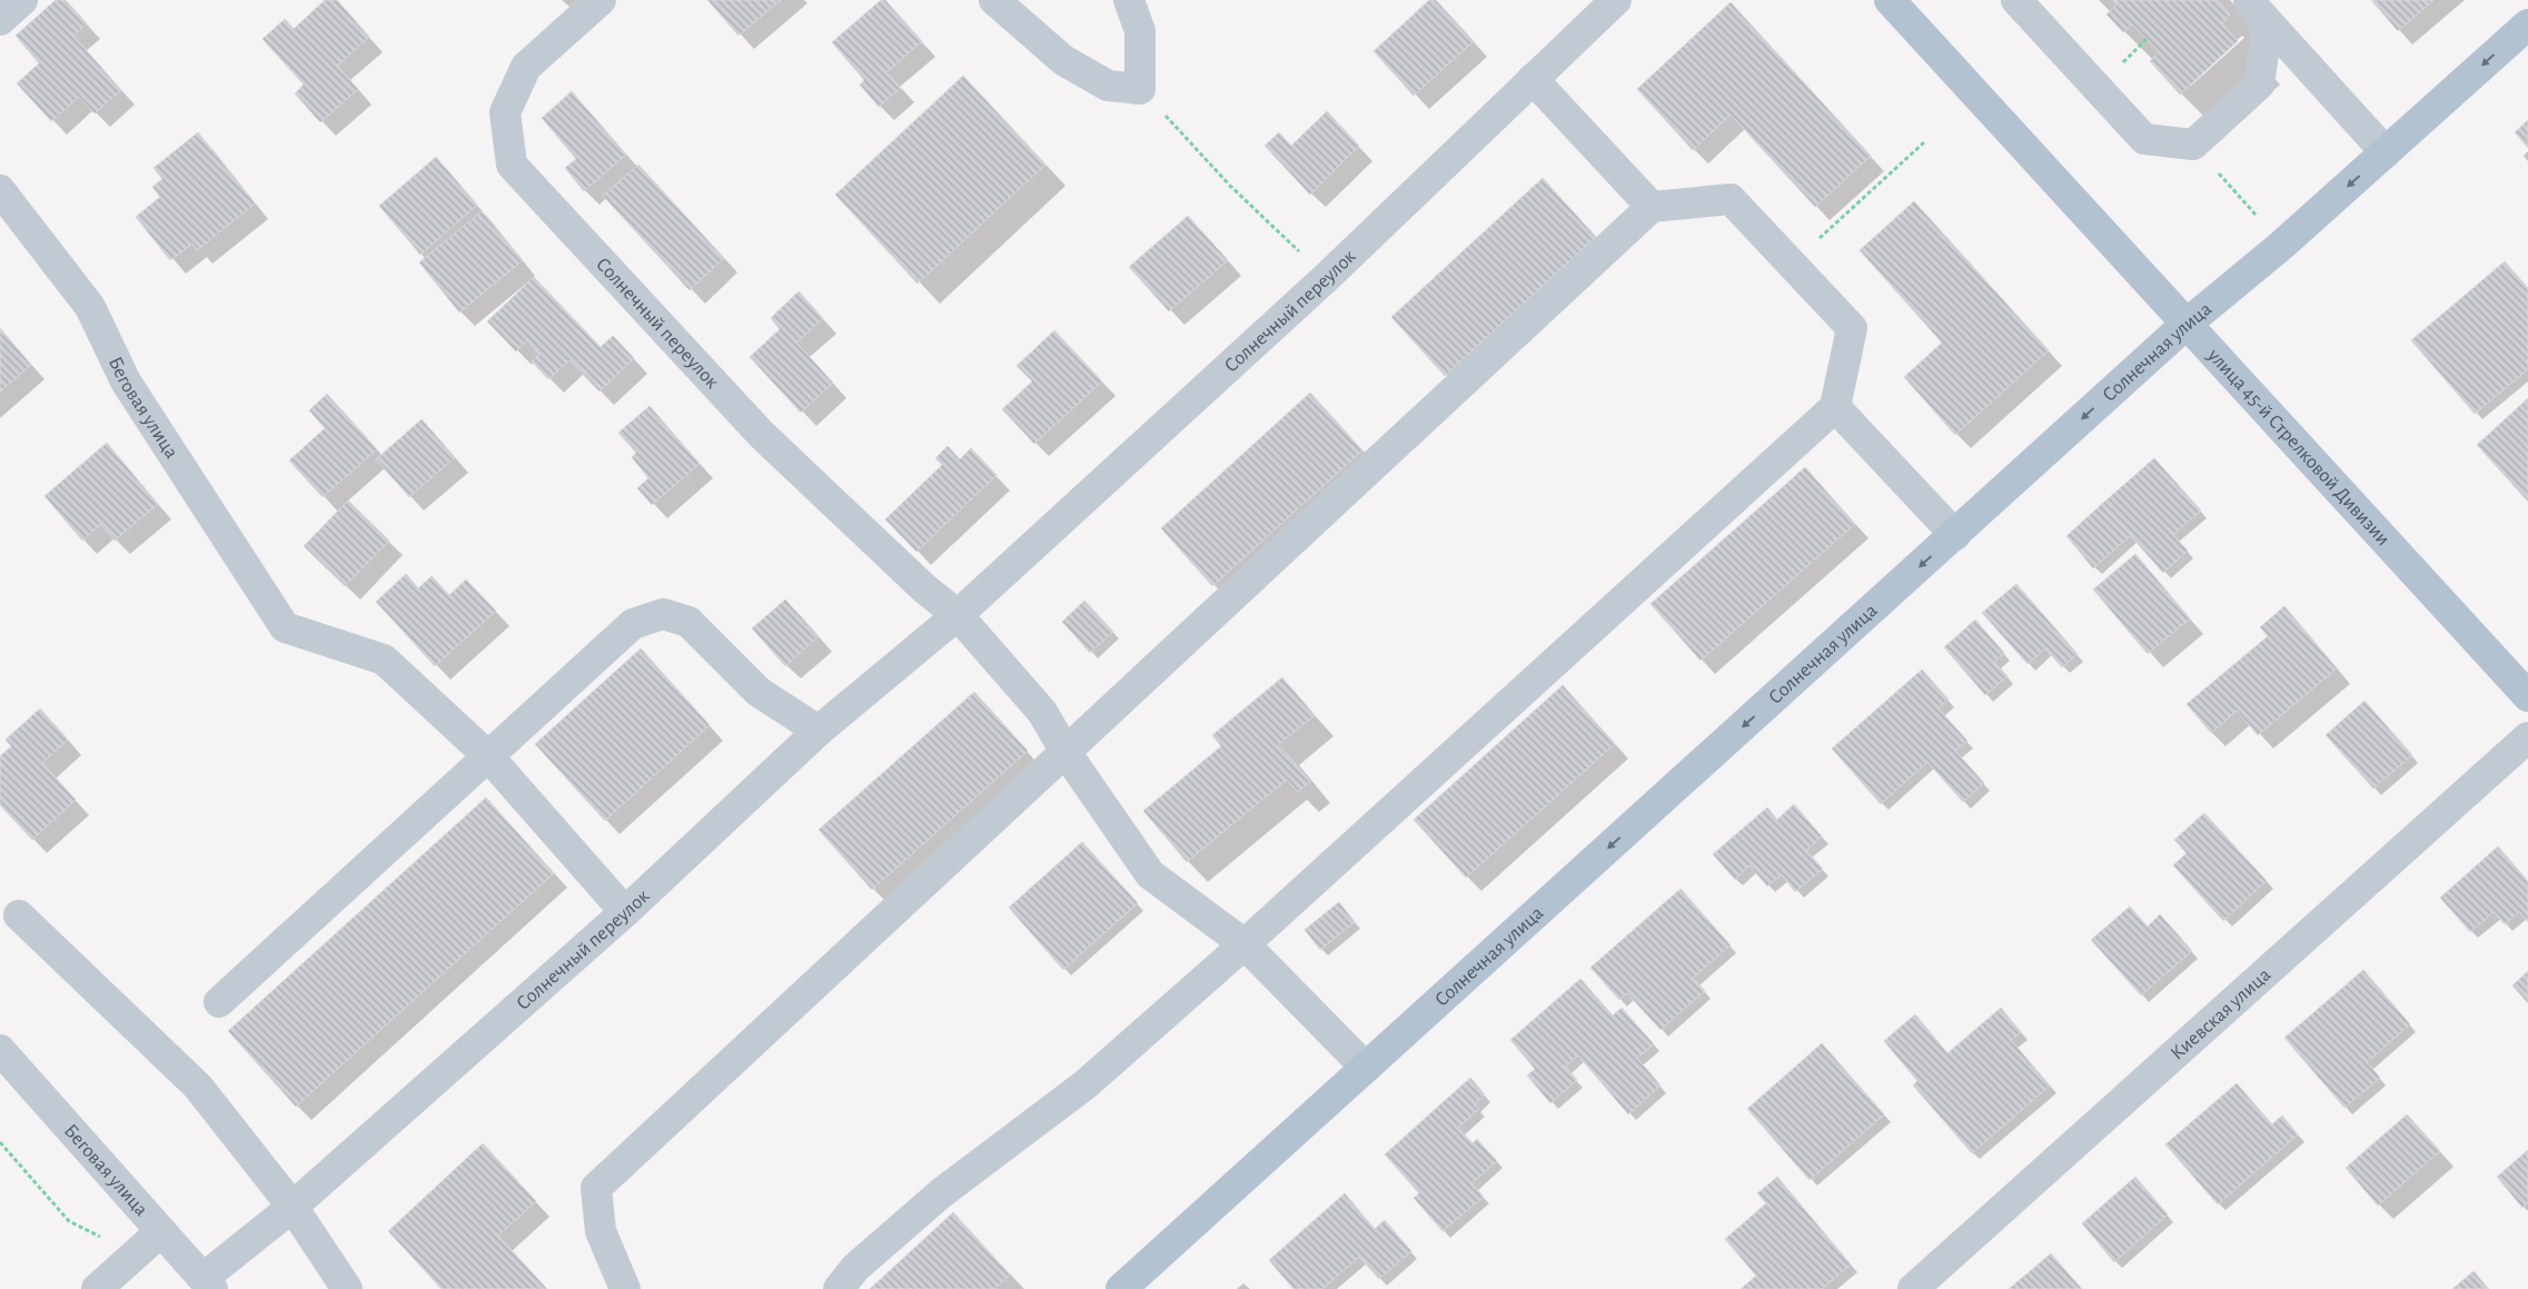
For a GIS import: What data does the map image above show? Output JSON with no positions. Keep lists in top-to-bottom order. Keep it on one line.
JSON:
{"streets":{"main road":["Солнечная улица","улица 45-й Стрелковой Дивизии"],"street":["Солнечный переулок","Беговая улица","Киевская улица"]},"crossings":[["Солнечный переулок","Беговая улица"],["Солнечная улица","улица 45-й Стрелковой Дивизии"]],"one_way":["Солнечная улица"]}
